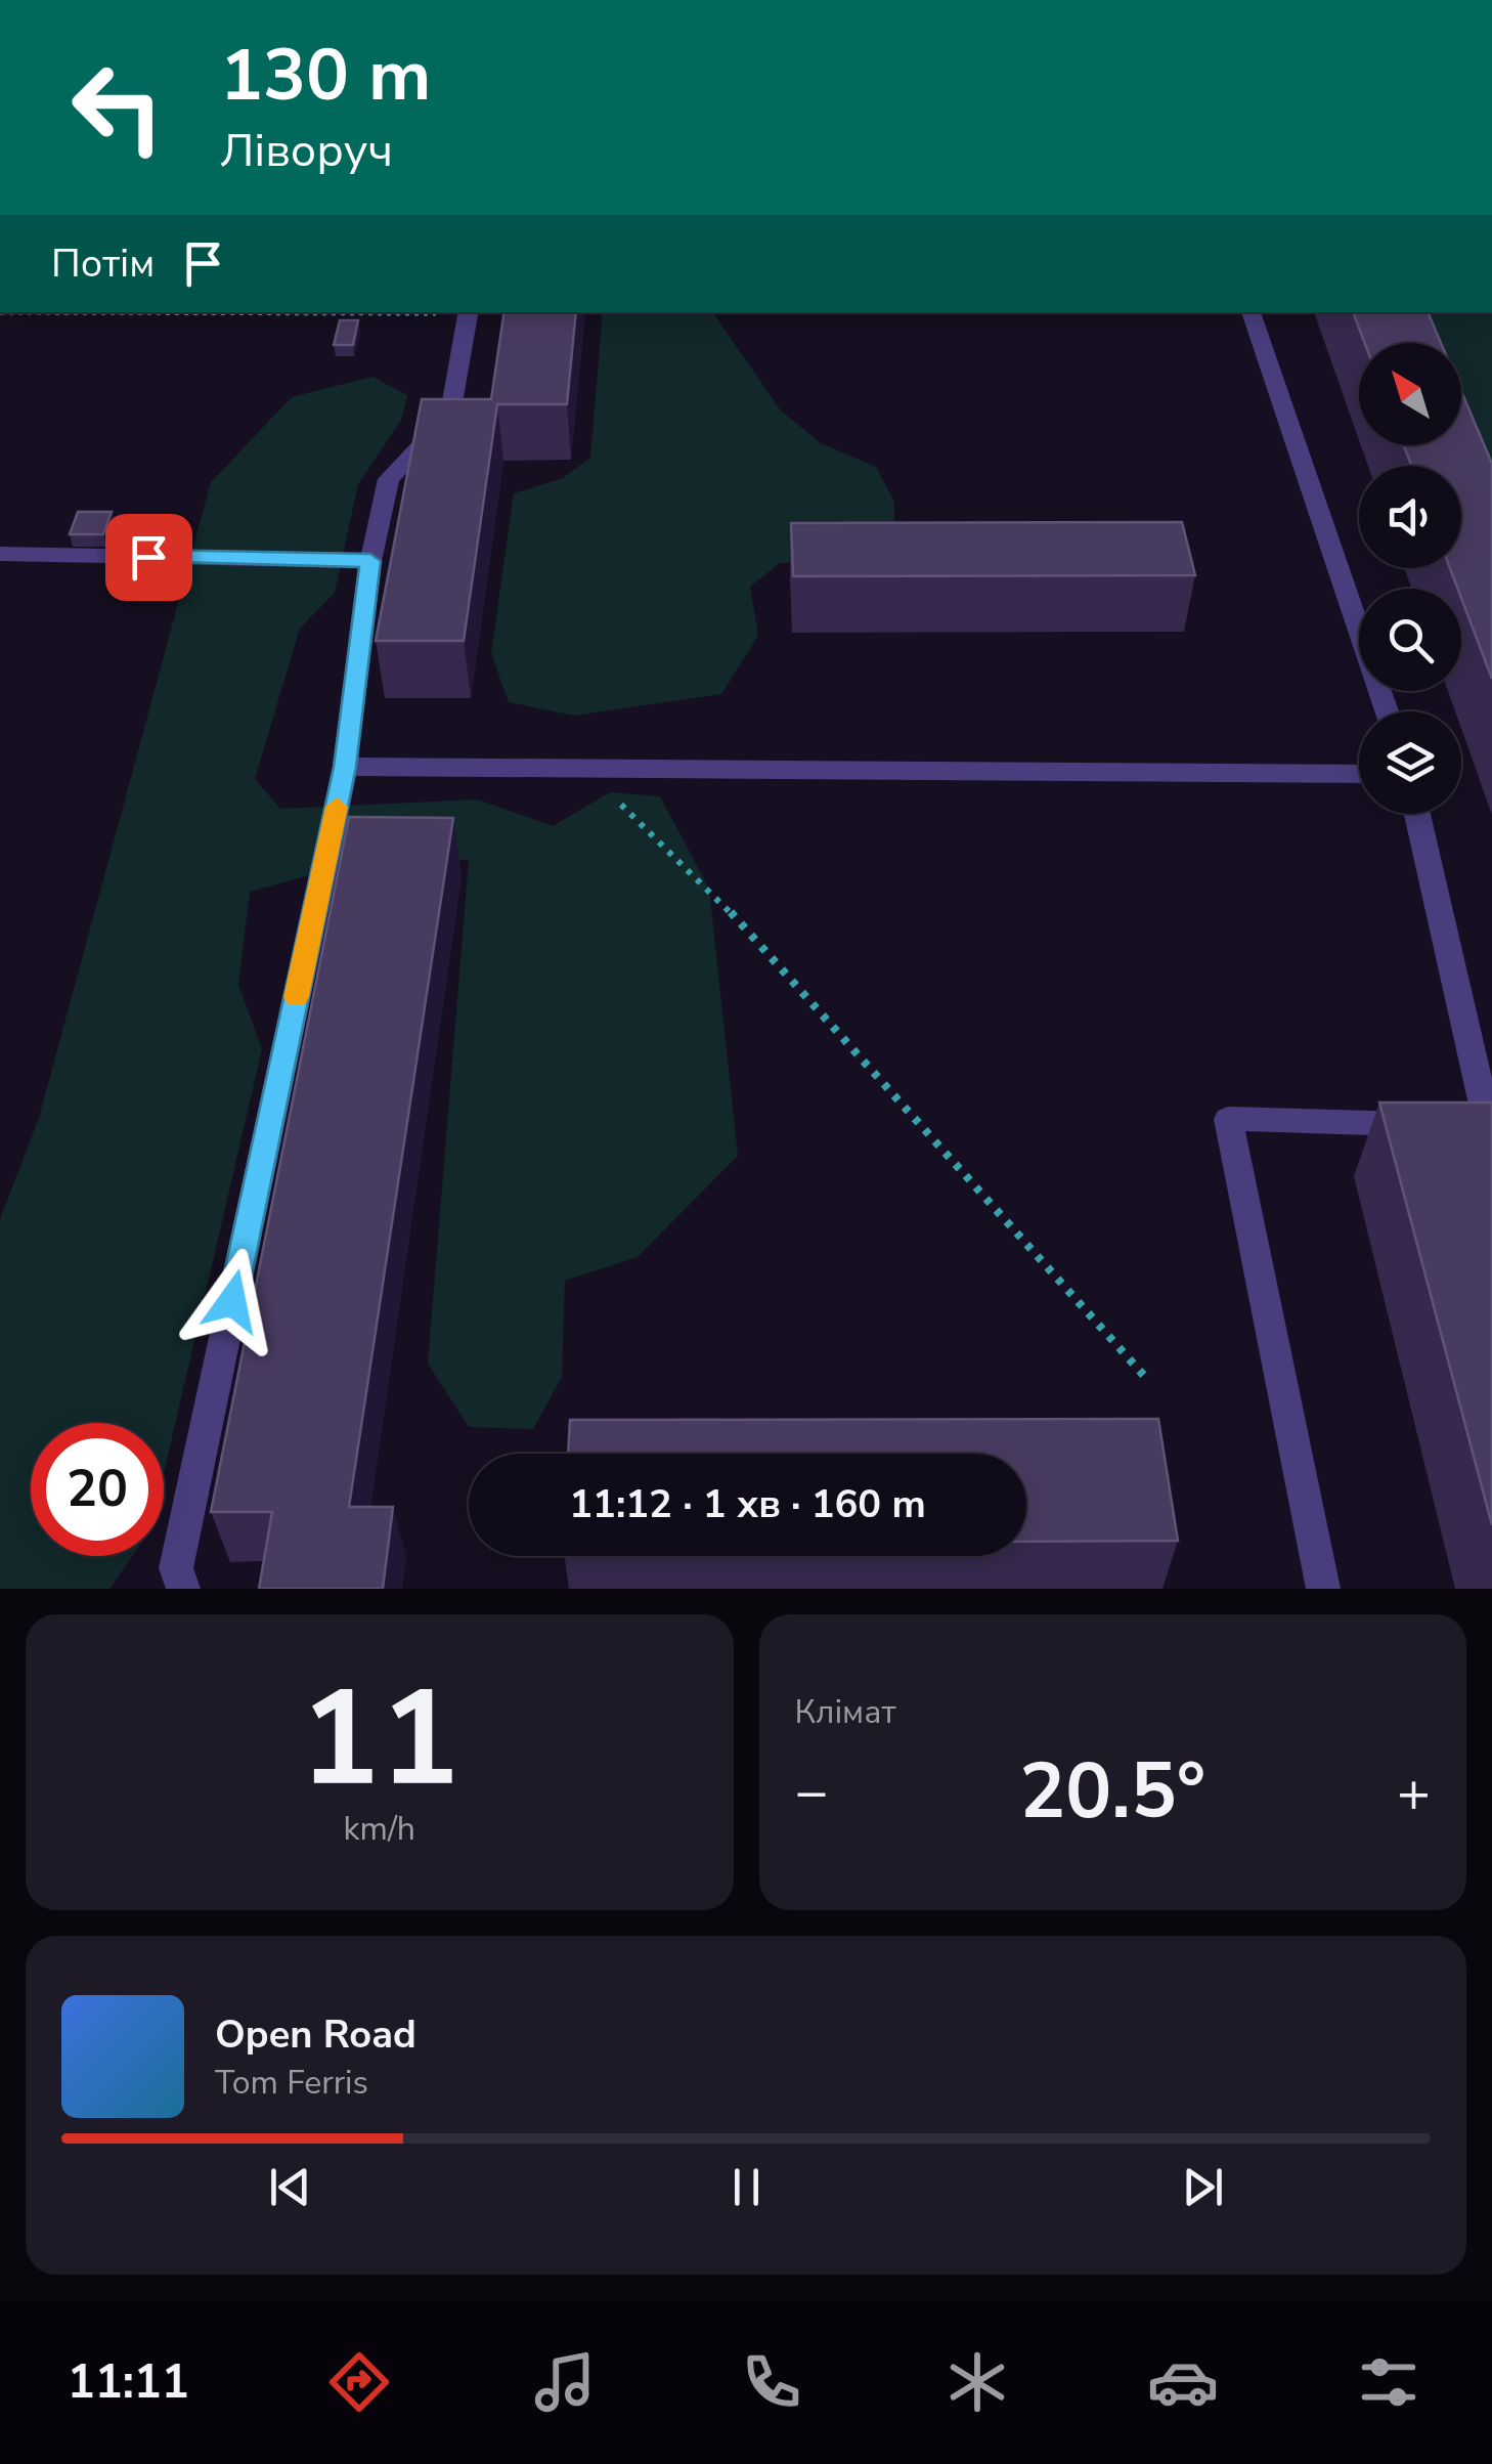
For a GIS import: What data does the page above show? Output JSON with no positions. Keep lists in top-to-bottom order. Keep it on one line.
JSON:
{"north":"top left","page":{"turn":["130 m","Ліворуч"],"then":"Потім","limit":"20","trip":"11:12 · 1 хв · 160 m","tile":[["11","km/h"],"Клімат"],"heat":["−","20.5°","+"],"song":["Open Road","Tom Ferris"],"tabs":"11:11"}}
